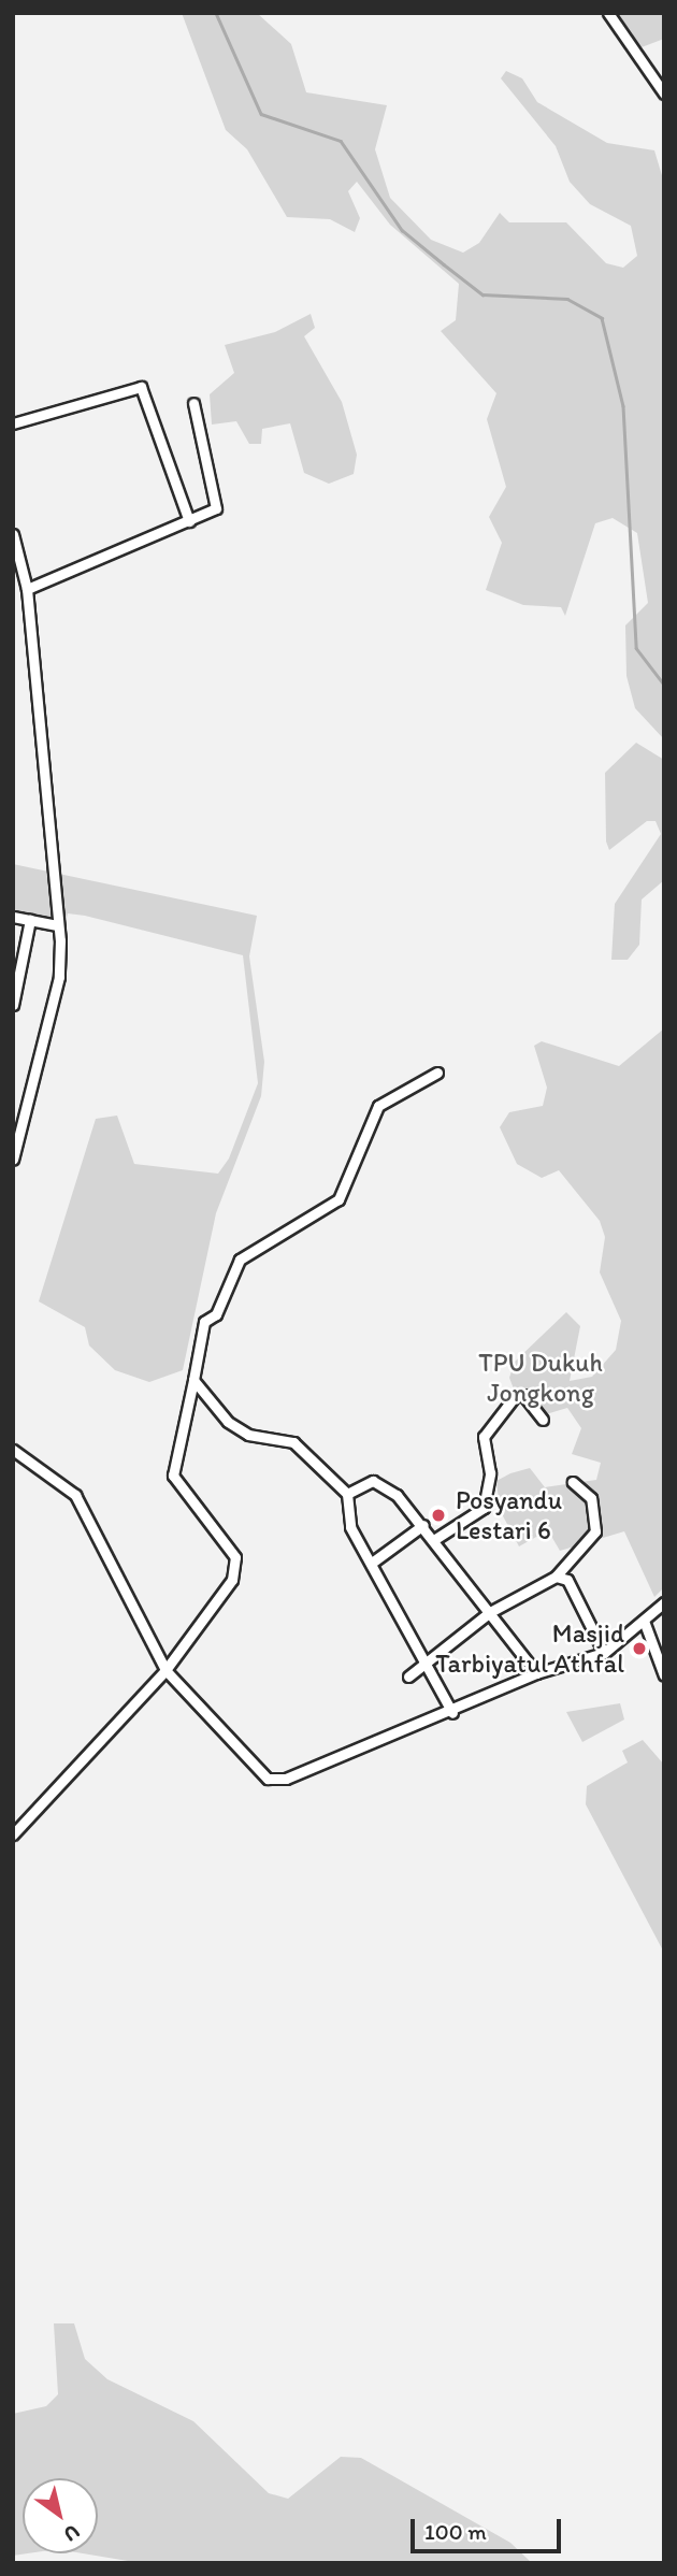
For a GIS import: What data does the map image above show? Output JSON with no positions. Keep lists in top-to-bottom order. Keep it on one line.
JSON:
{"parks":["TPU Dukuh Jongkong"],"places":["Posyandu Lestari 6","Masjid Tarbiyatul Athfal"],"scale_bar":"100 m","north":"bottom right"}
